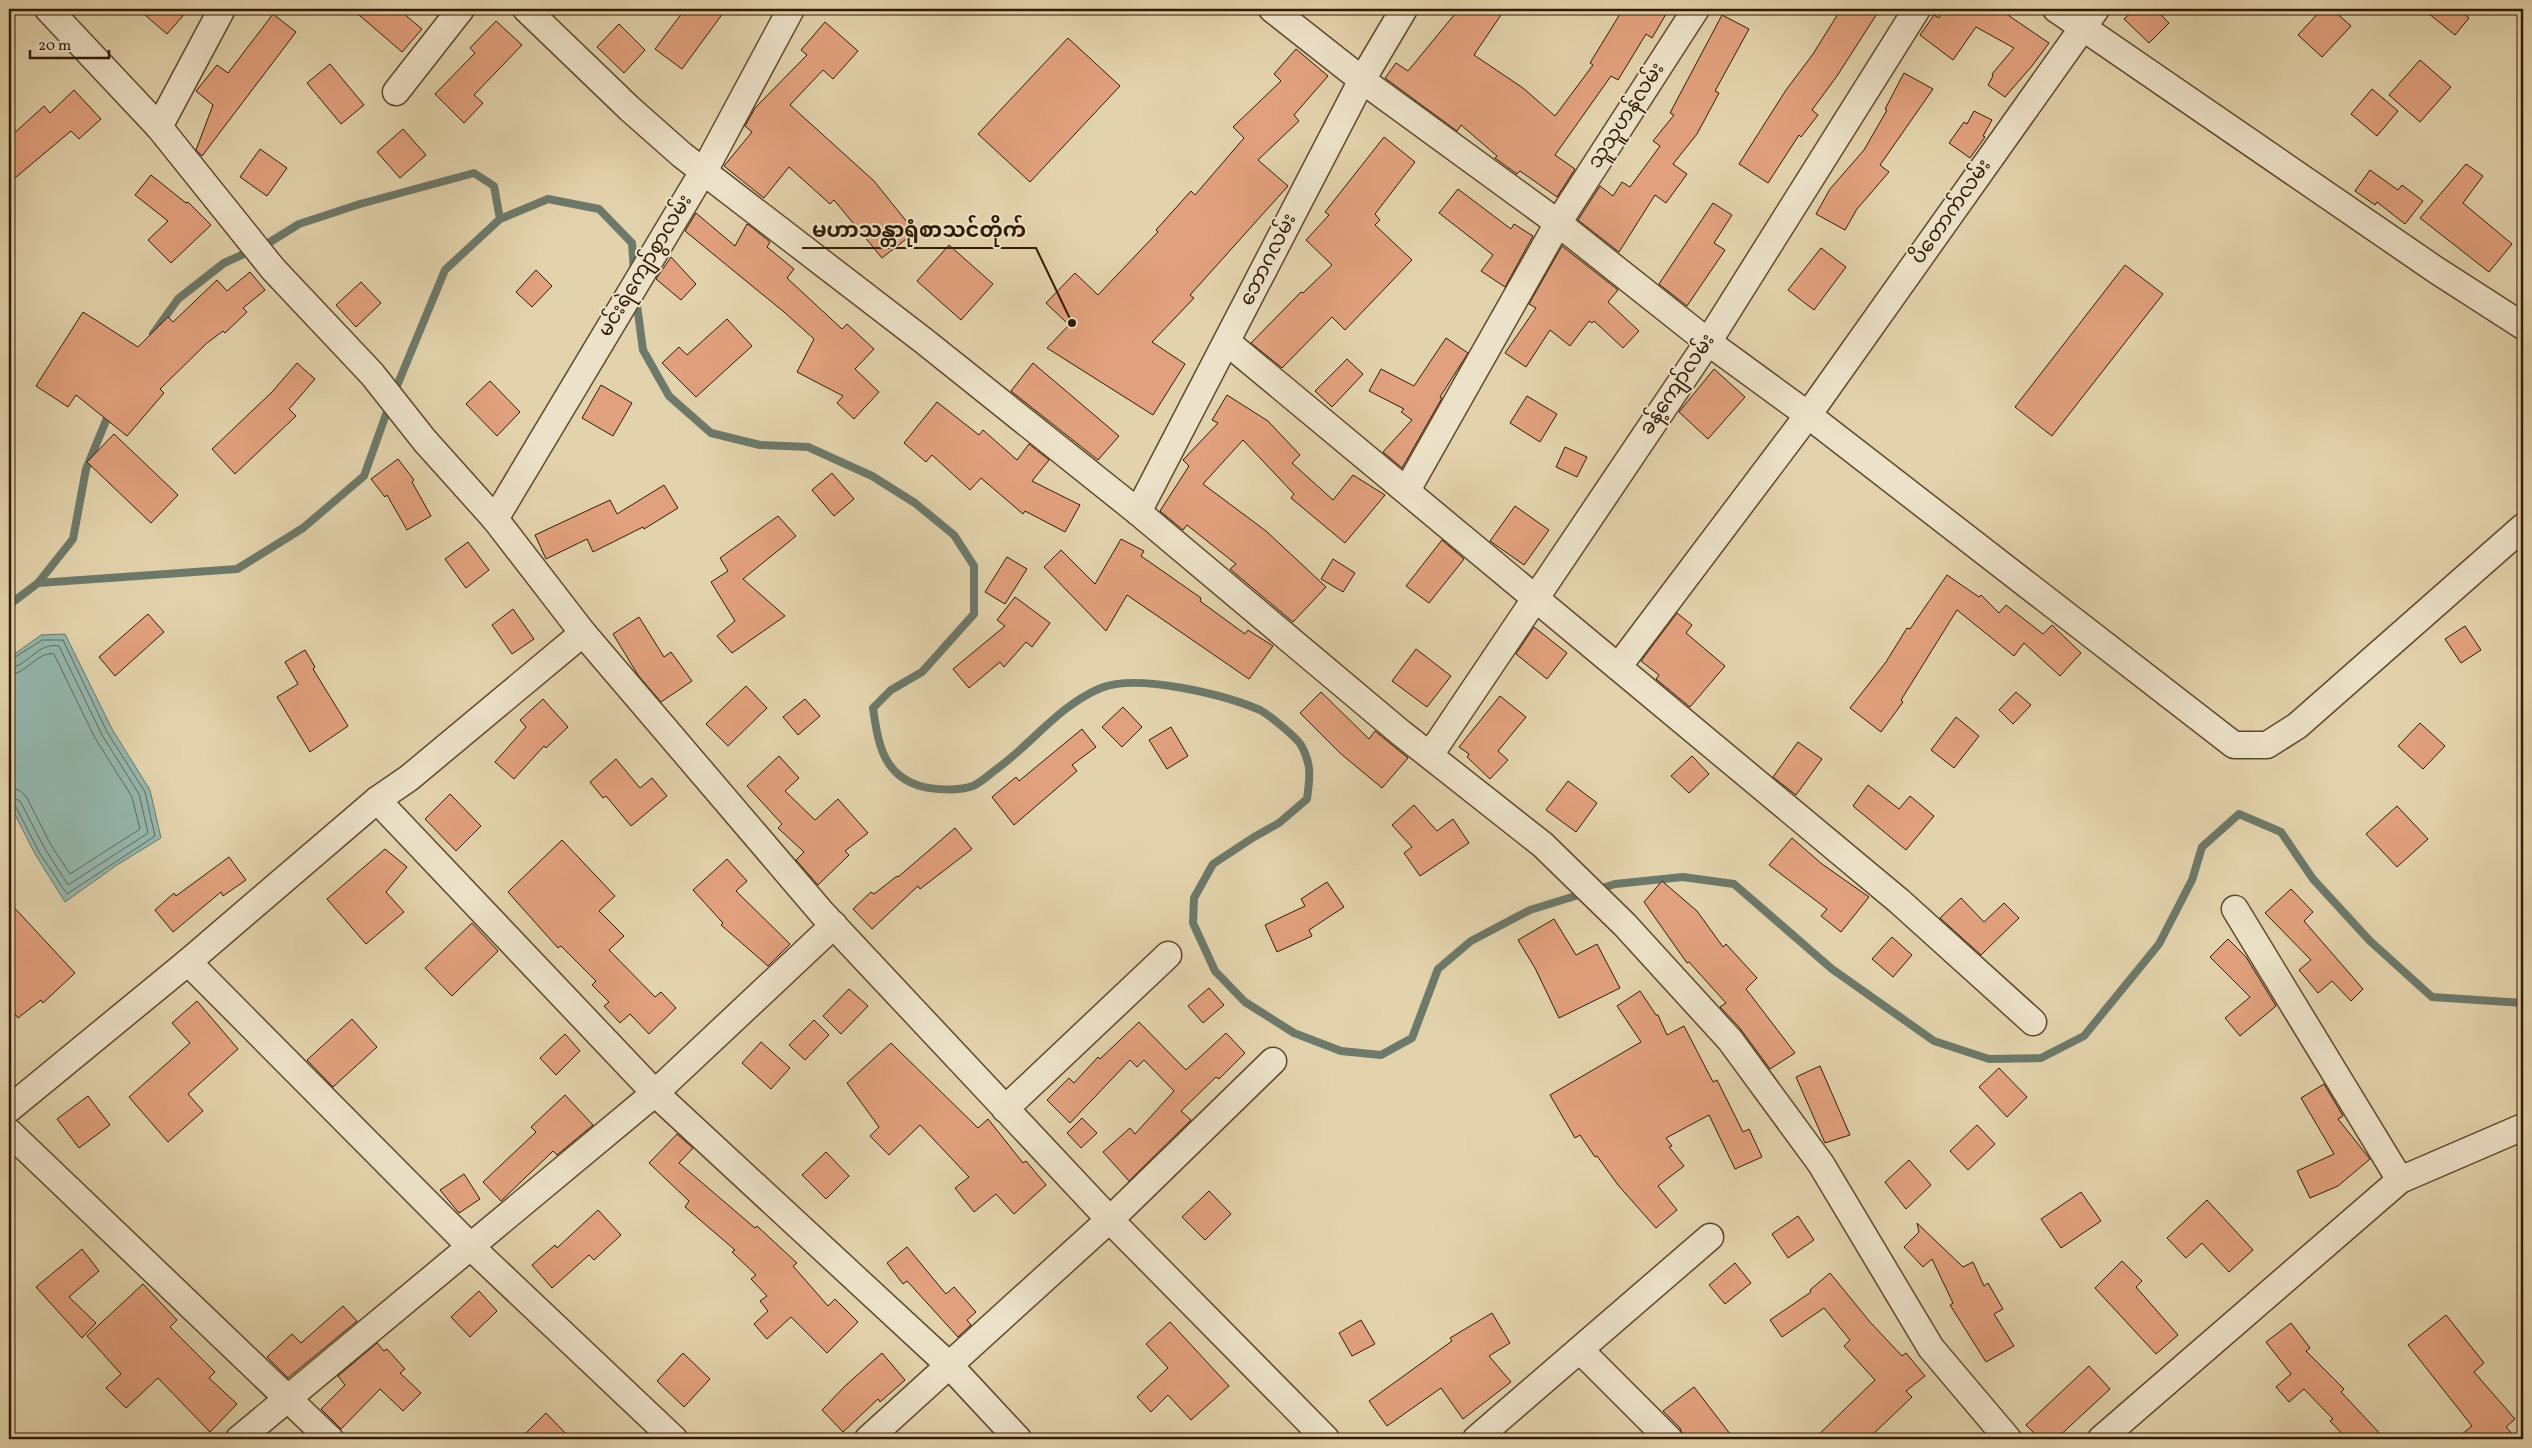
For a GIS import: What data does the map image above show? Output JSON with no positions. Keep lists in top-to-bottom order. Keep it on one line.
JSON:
{"streets":{"street":["သူသူဟန်လမ်း","ပိတောက်လမ်း","ဘောဂလမ်း","မင်းရဲကျော်စွာလမ်း","ခန့်ကျော်လမ်း"]},"places":["မဟာသန္တာရုံစာသင်တိုက်"],"scale_bar":"20 m"}
